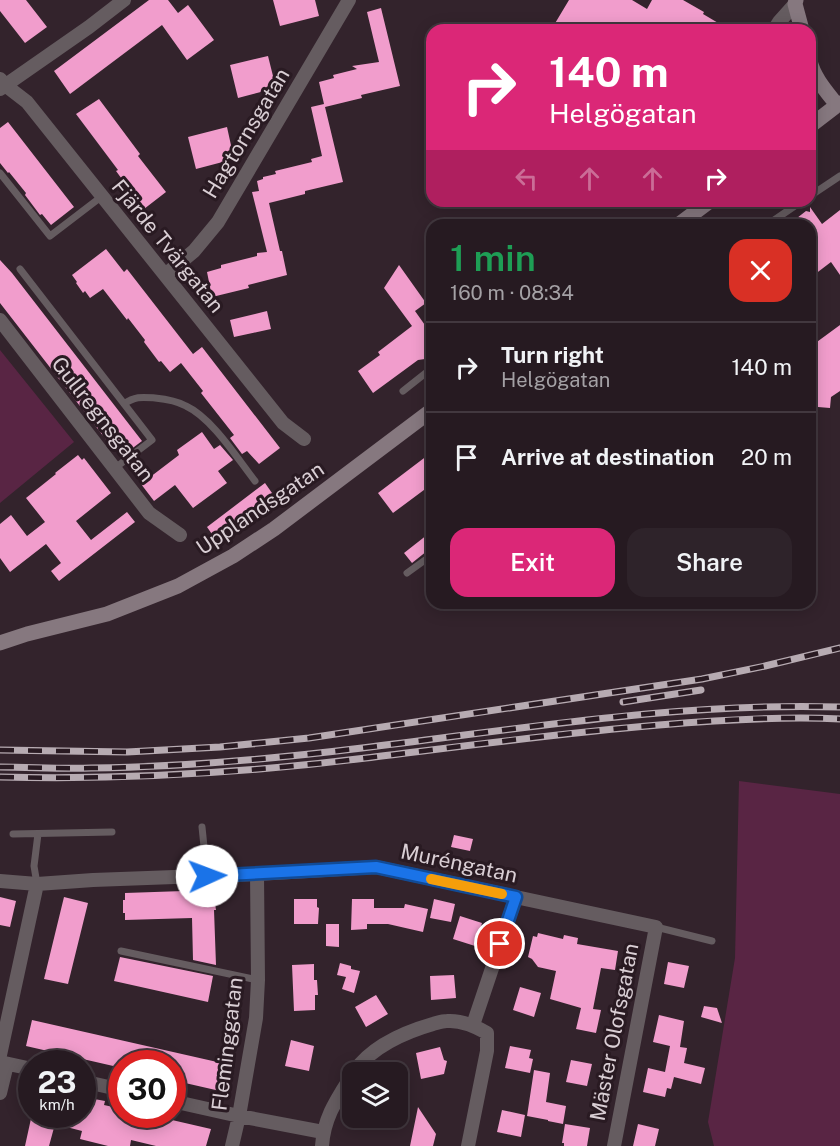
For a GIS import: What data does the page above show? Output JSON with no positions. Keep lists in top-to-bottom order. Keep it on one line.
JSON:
{"streets":{"main road":["Upplandsgatan"],"street":["Hagtornsgatan","Fjärde Tvärgatan","Gullregnsgatan","Muréngatan","Mäster Olofsgatan","Fleminggatan"]},"crossings":[["Hagtornsgatan","Fjärde Tvärgatan"],["Muréngatan","Mäster Olofsgatan"],["Muréngatan","Fleminggatan"]],"page":{"turn":["140 m","Helgögatan"],"heading":["1 min","160 m · 08:34"],"list":[{"name":"Turn right","note":"Helgögatan","value":"140 m"},{"name":"Arrive at destination","value":"20 m"}],"buttons":["Exit","Share"],"speed":"23 km/h","limit":"30"}}
